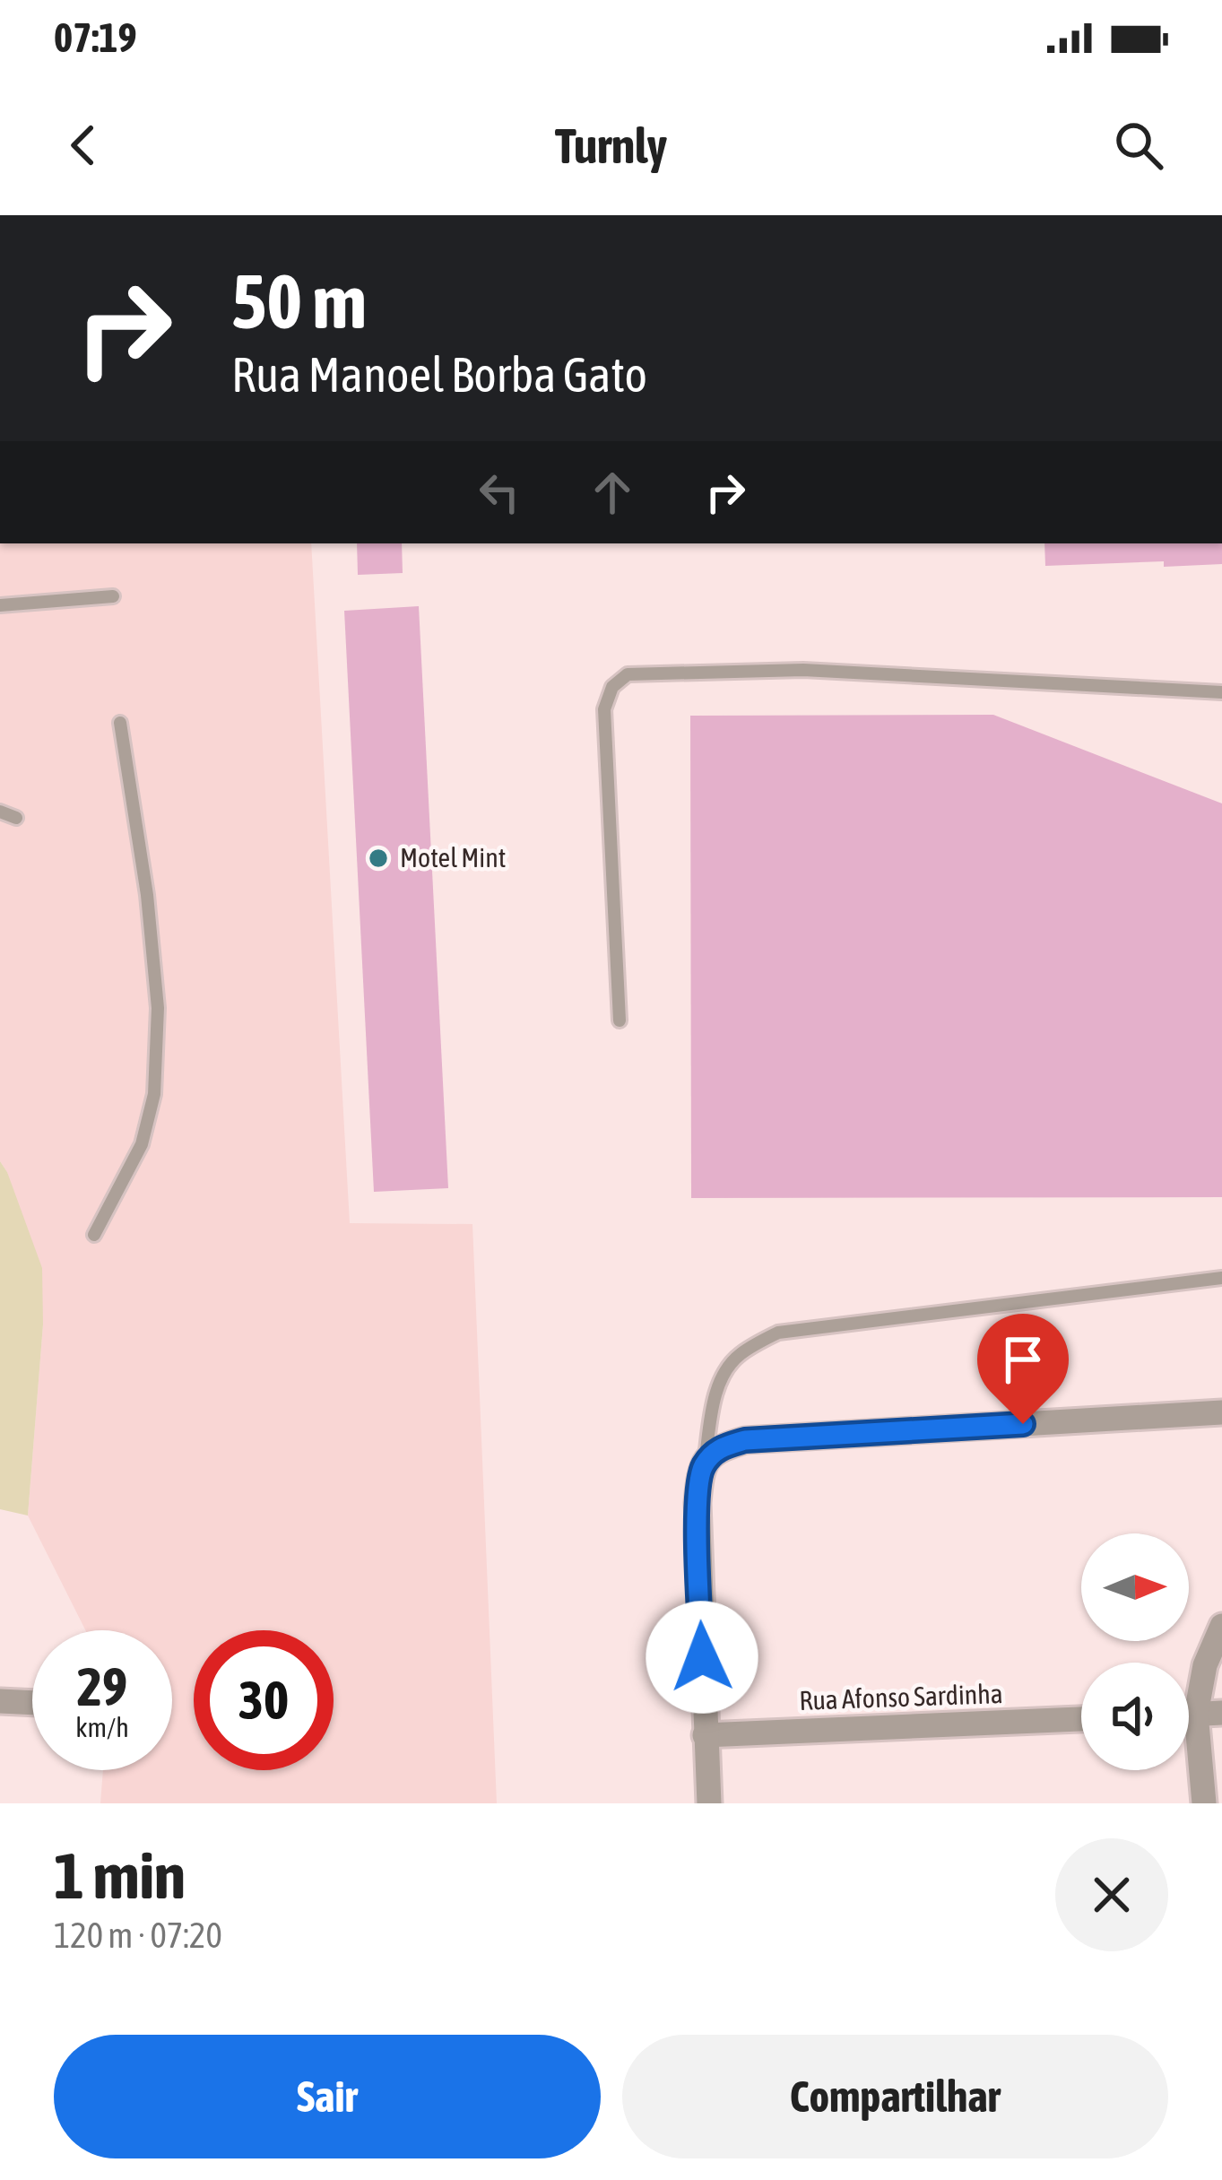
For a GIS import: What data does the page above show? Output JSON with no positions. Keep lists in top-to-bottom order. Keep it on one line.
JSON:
{"streets":{"street":["Rua Afonso Sardinha"]},"places":["Motel Mint"],"north":"right","page":{"status":"07:19","header":"Turnly","turn":["50 m","Rua Manoel Borba Gato"],"speed":"29 km/h","limit":"30","heading":["1 min","120 m · 07:20"],"buttons":["Sair","Compartilhar"]}}
